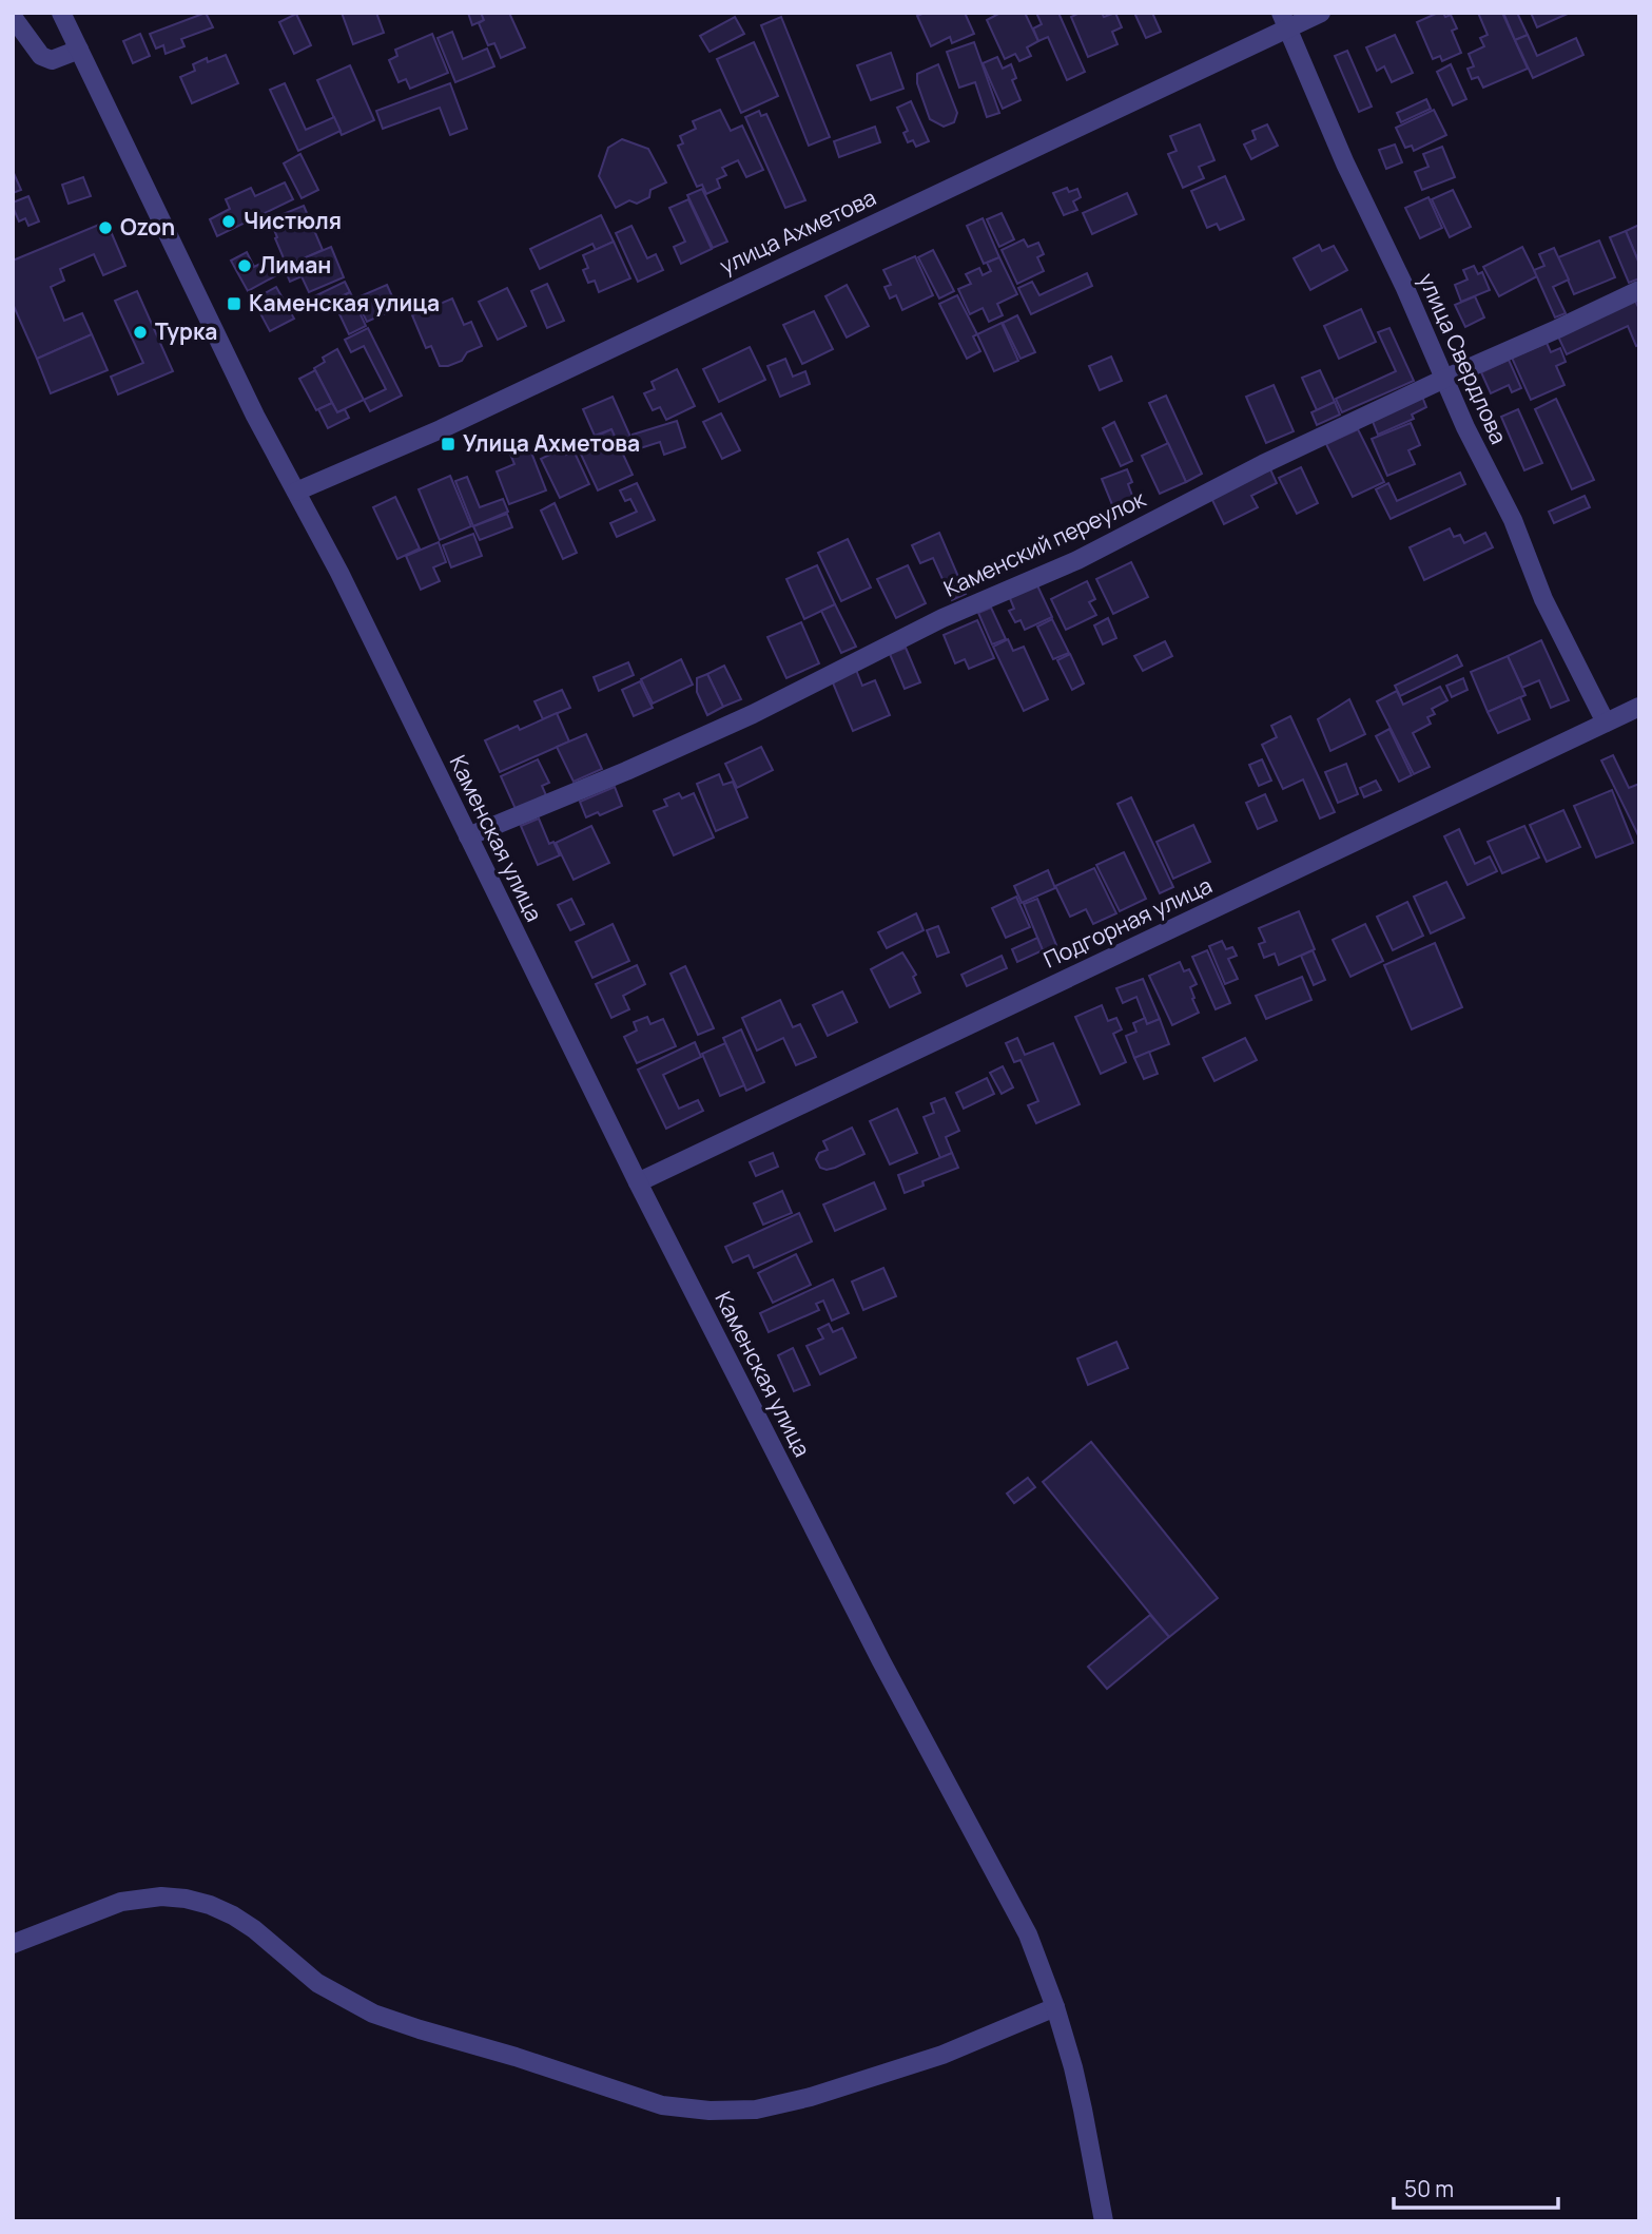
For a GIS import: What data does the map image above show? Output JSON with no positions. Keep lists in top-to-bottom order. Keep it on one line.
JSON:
{"streets":{"street":["улица Ахметова","улица Свердлова","Каменский переулок","Каменская улица","Подгорная улица"]},"crossings":[["улица Ахметова","улица Свердлова"],["улица Ахметова","Каменская улица"],["улица Свердлова","Каменский переулок"],["улица Свердлова","Подгорная улица"],["Каменский переулок","Каменская улица"],["Каменская улица","Подгорная улица"]],"places":{"other":["Чистюля","Ozon","Лиман","Турка"],"transit":["Каменская улица","Улица Ахметова"]},"scale_bar":"50 m"}
